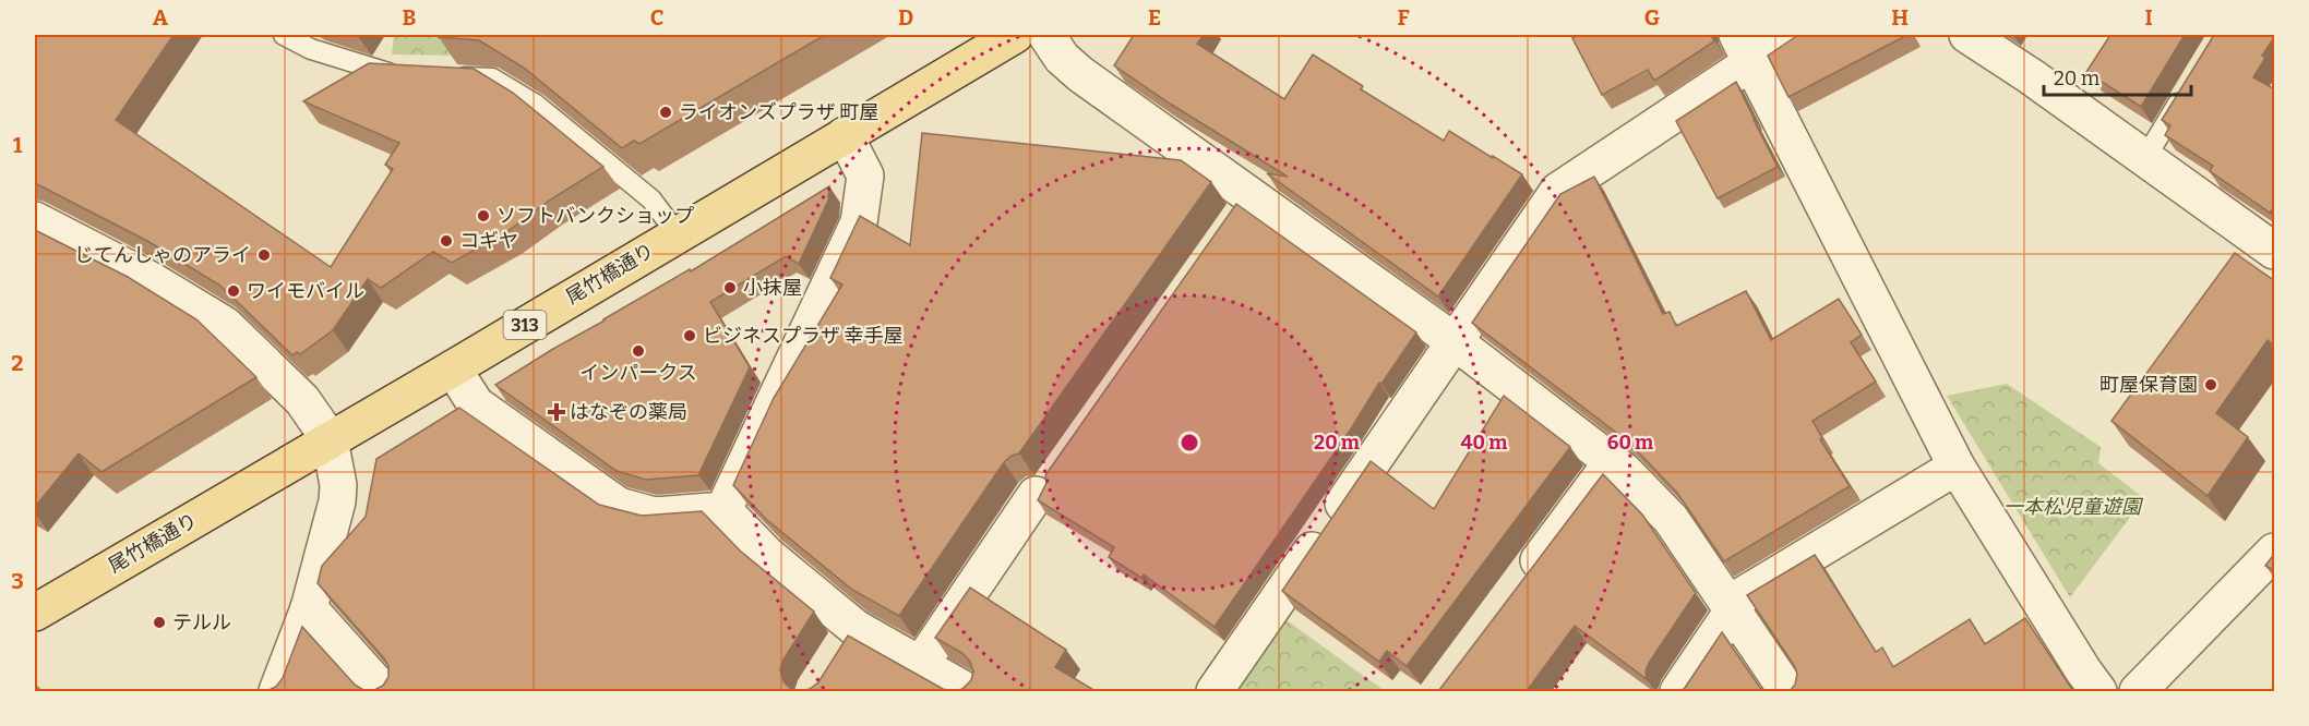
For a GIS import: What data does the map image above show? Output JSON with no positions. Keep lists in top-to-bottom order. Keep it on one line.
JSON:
{"streets":{"main road":["尾竹橋通り","313"]},"parks":["一本松児童遊園"],"places":{"other":["ライオンズプラザ 町屋","ソフトバンクショップ","コギヤ","じてんしゃのアライ","小抹屋","ワイモバイル","ビジネスプラザ 幸手屋","インパークス","町屋保育園","テルル"],"health":["はなぞの薬局"]},"scale_bar":"20 m","grid":{"columns":["A","B","C","D","E","F","G","H","I"],"rows":["1","2","3"]},"rings":["20 m","40 m","60 m"]}
